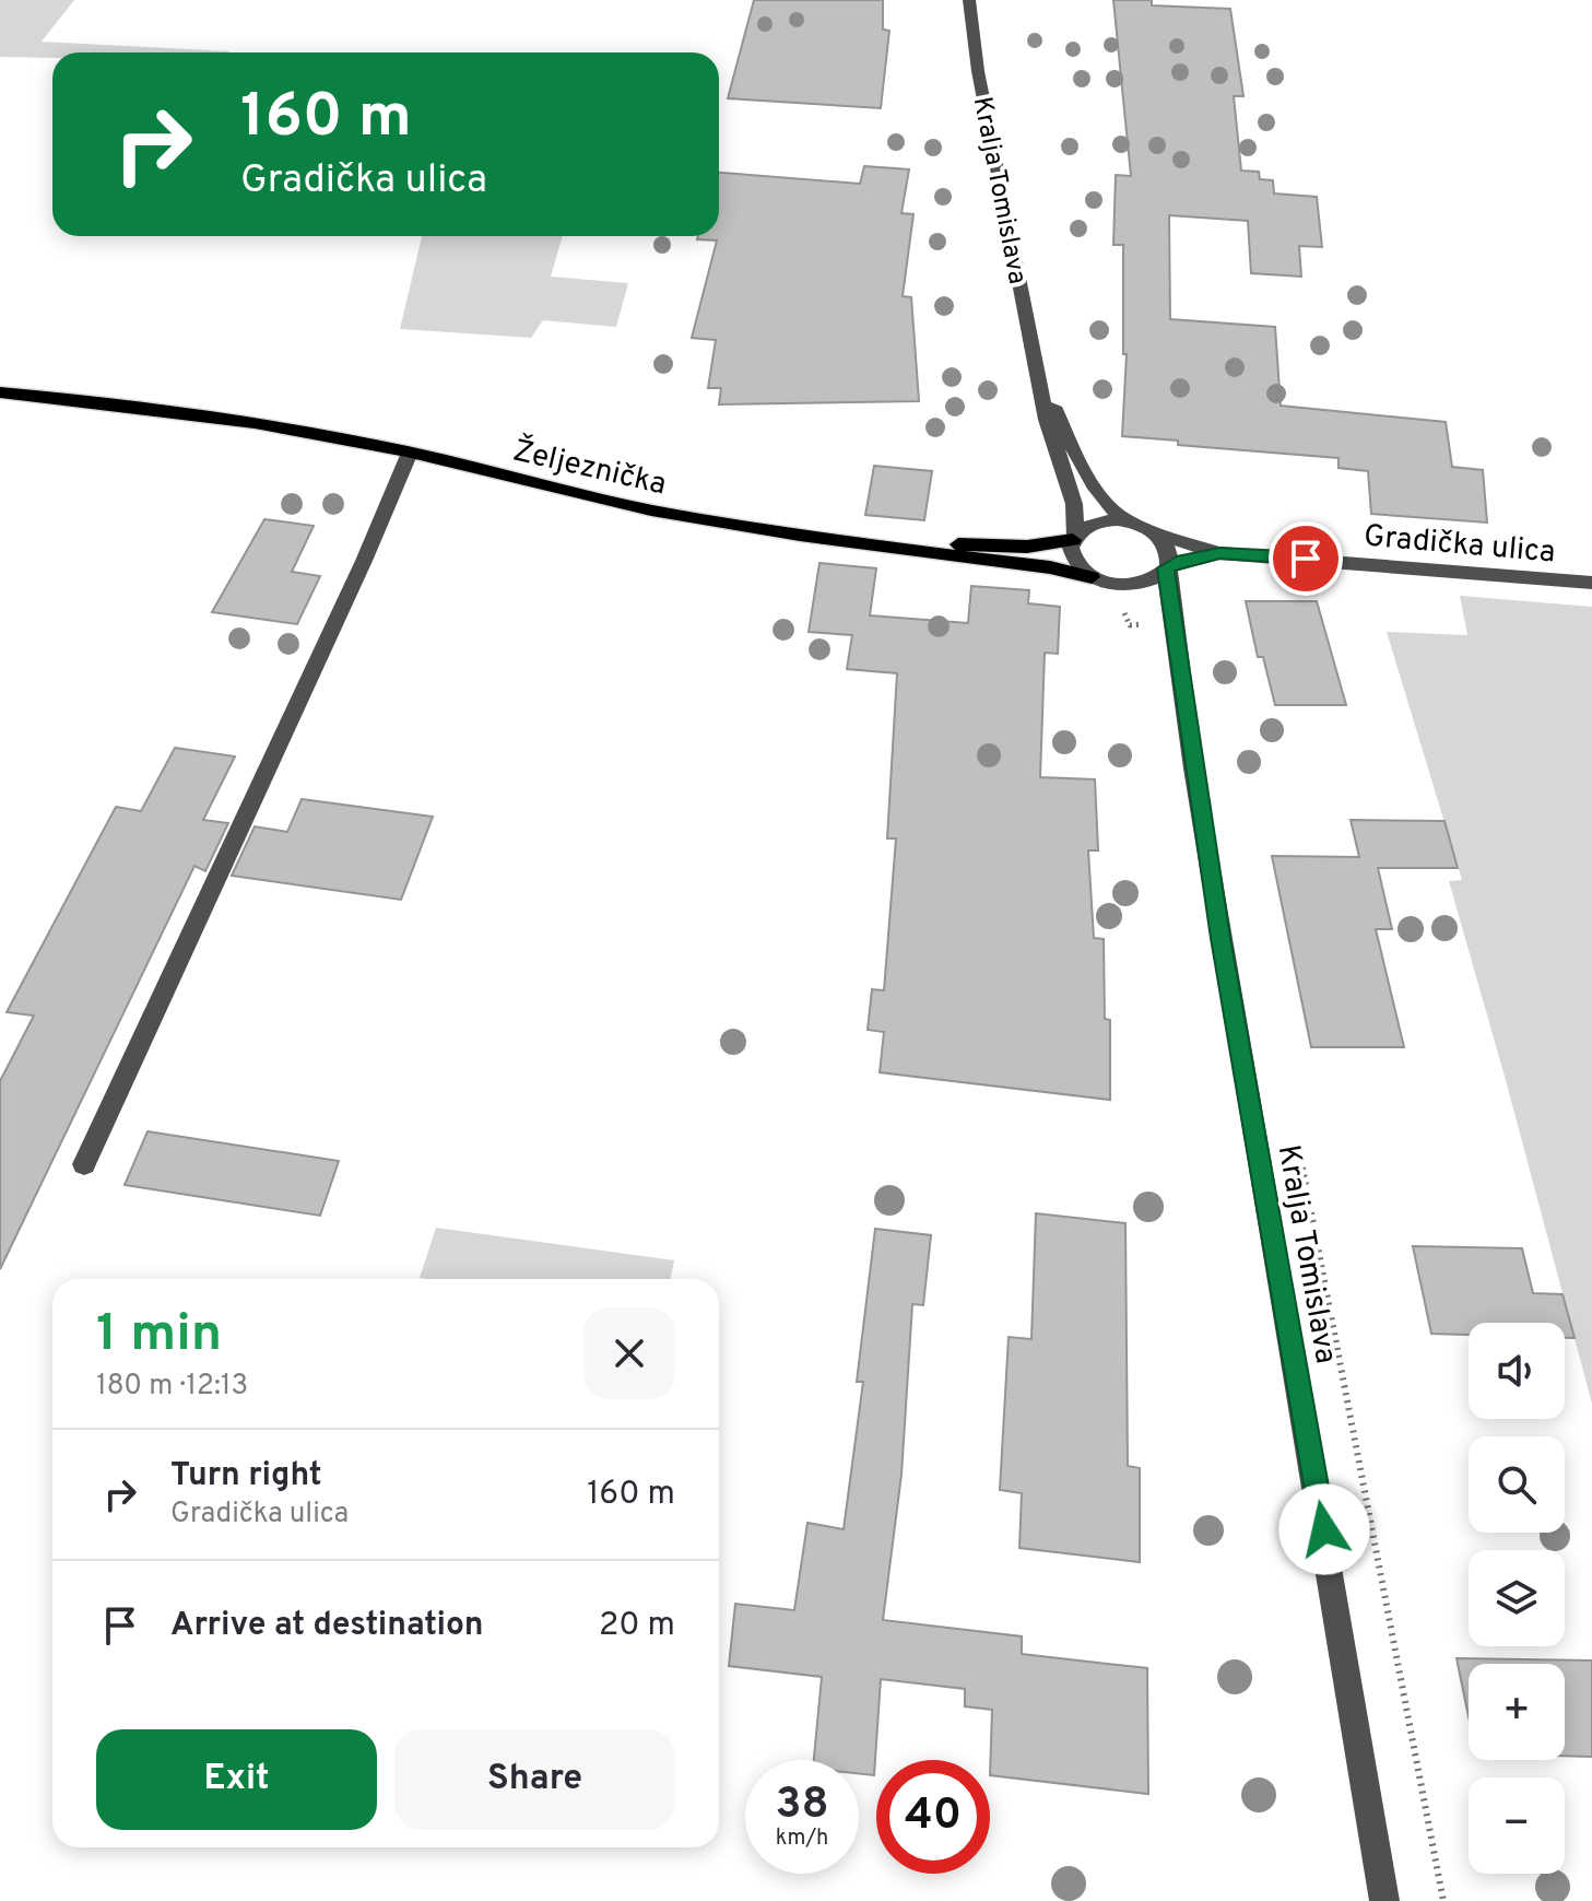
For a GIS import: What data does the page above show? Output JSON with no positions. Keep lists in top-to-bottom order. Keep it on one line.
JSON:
{"streets":{"main road":["Željeznička"],"street":["Kralja Tomislava","Gradička ulica"]},"crossings":[["Kralja Tomislava","Željeznička"],["Kralja Tomislava","Gradička ulica"],["Željeznička","Gradička ulica"]],"page":{"turn":["160 m","Gradička ulica"],"heading":["1 min","180 m · 12:13"],"map_buttons":["+","−"],"list":[{"name":"Turn right","note":"Gradička ulica","value":"160 m"},{"name":"Arrive at destination","value":"20 m"}],"buttons":["Exit","Share"],"speed":"38 km/h","limit":"40"}}
